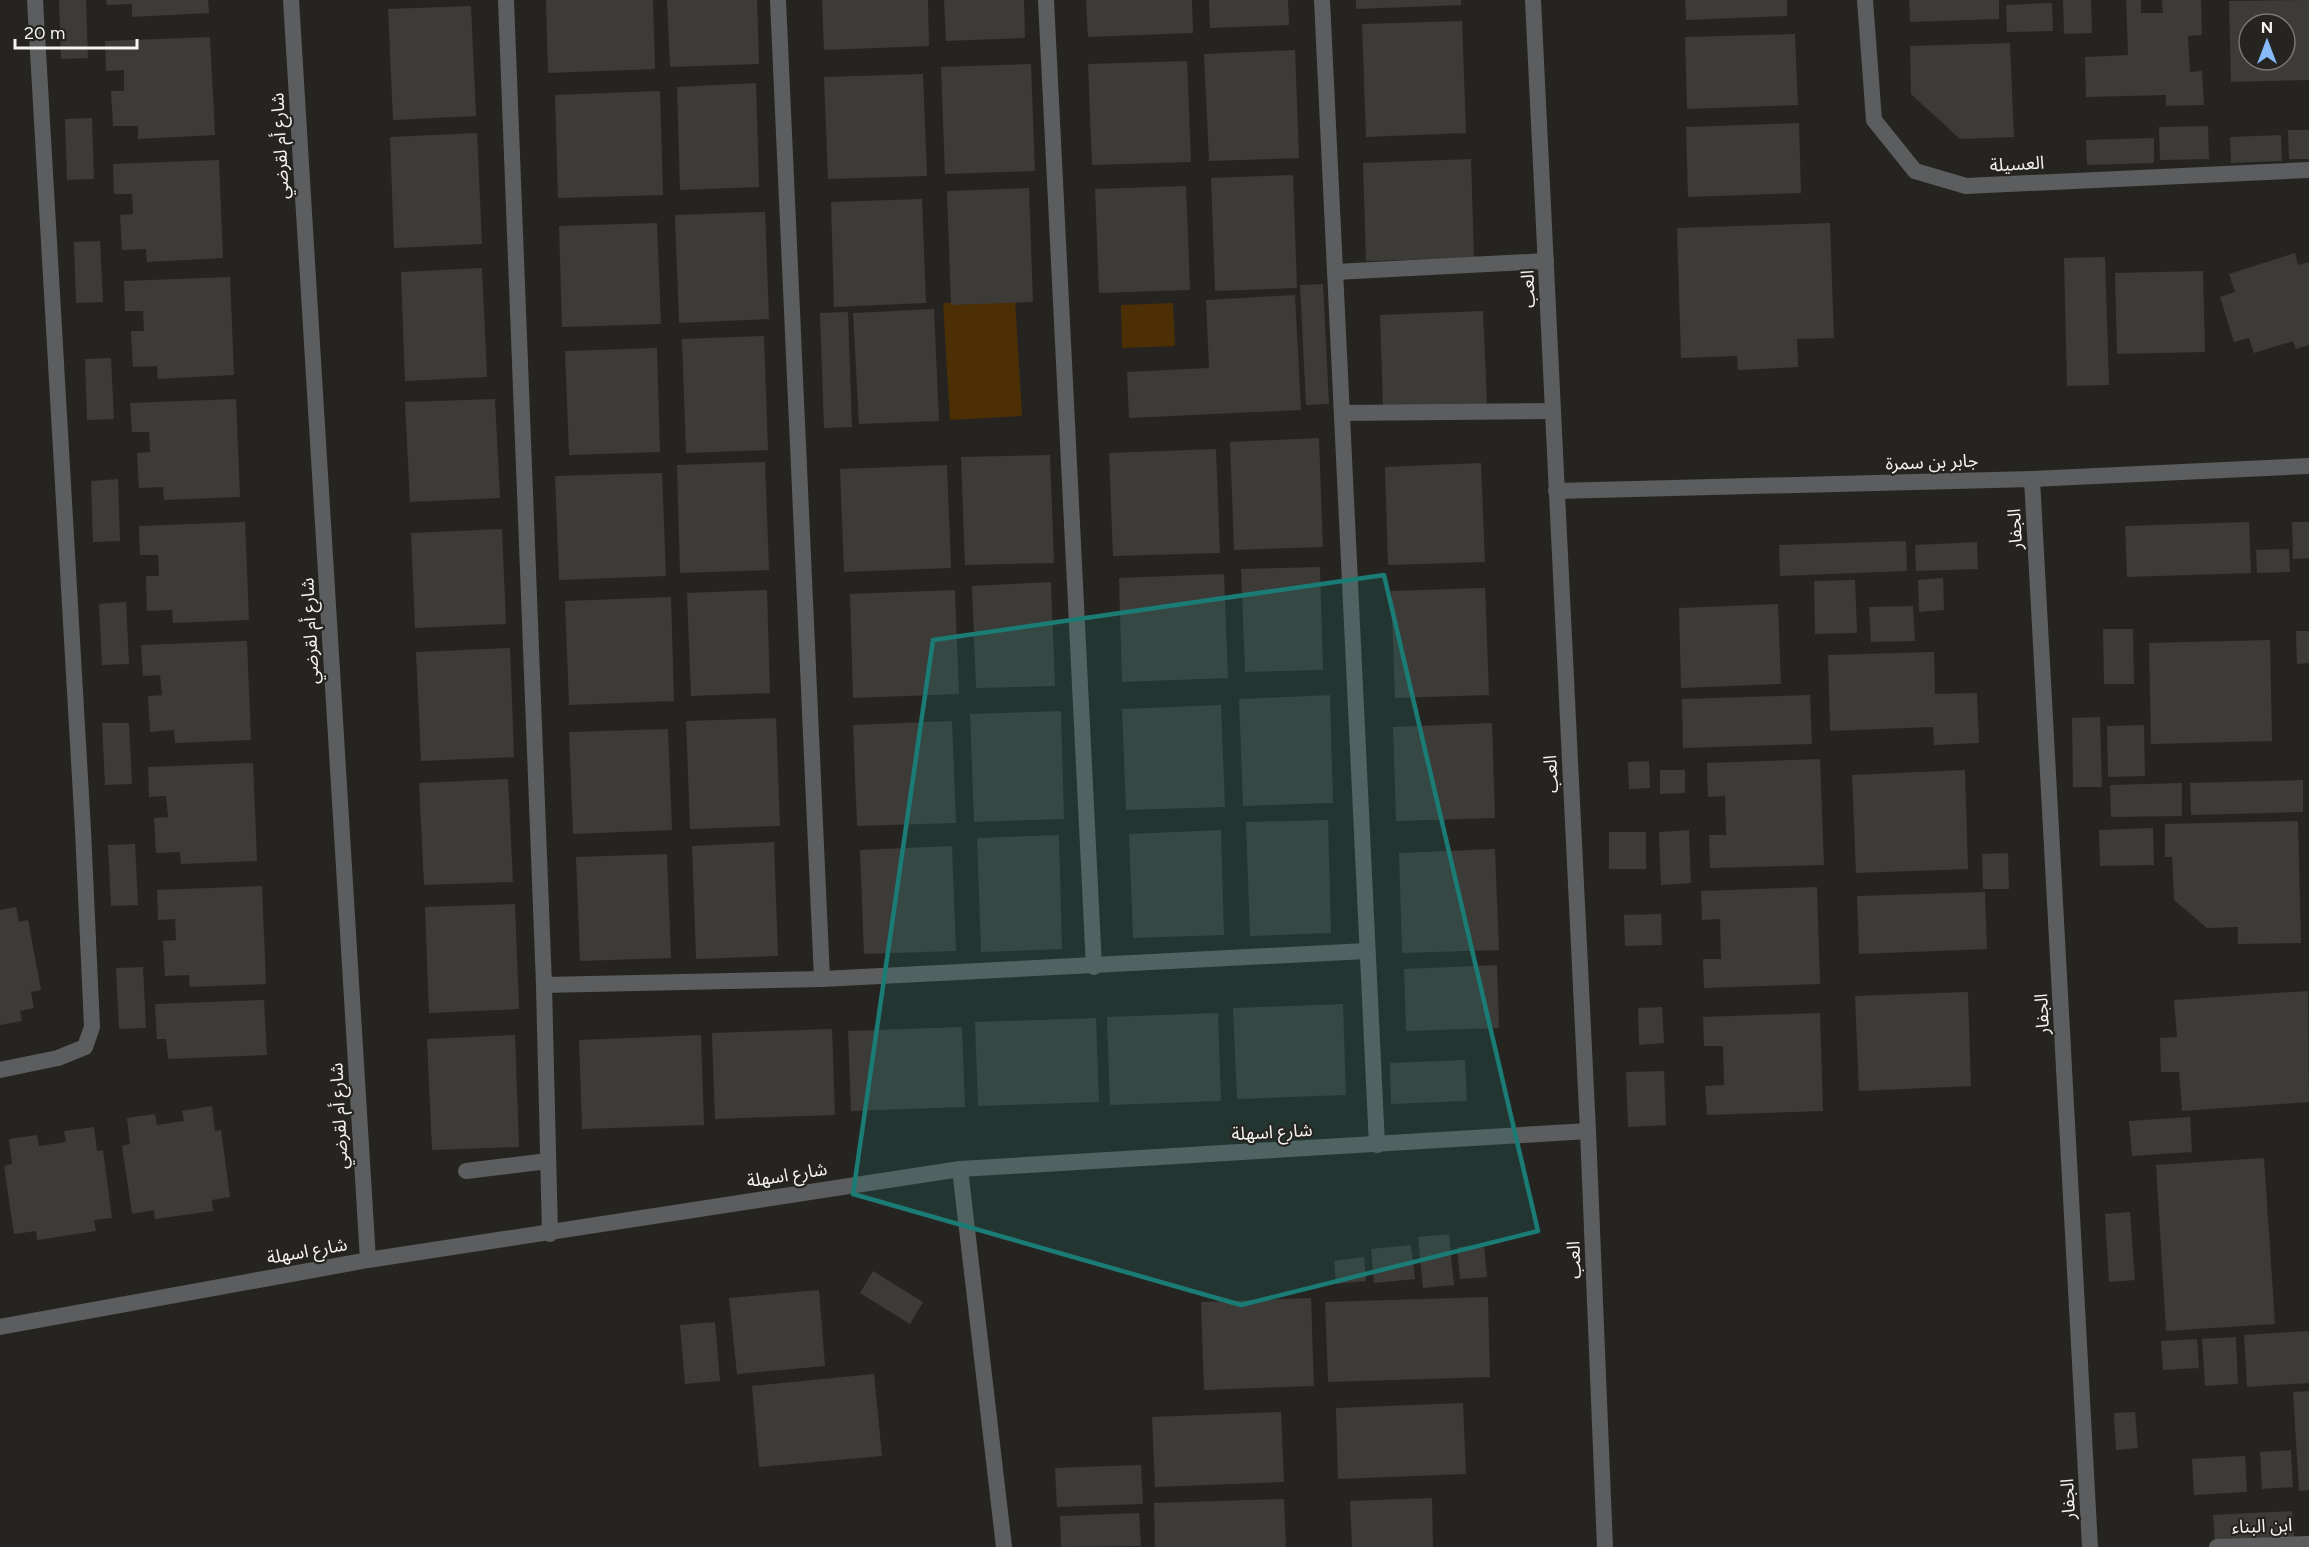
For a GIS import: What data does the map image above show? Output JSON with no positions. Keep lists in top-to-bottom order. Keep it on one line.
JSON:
{"streets":{"street":["شارع أم لقرضي","العسيلة","العب","جابر بن سمرة","الجفار","شارع اسهلة","ابن البناء"]},"crossings":[["شارع أم لقرضي","شارع اسهلة"],["العب","جابر بن سمرة"],["العب","شارع اسهلة"],["جابر بن سمرة","الجفار"]],"scale_bar":"20 m","north":"top"}
